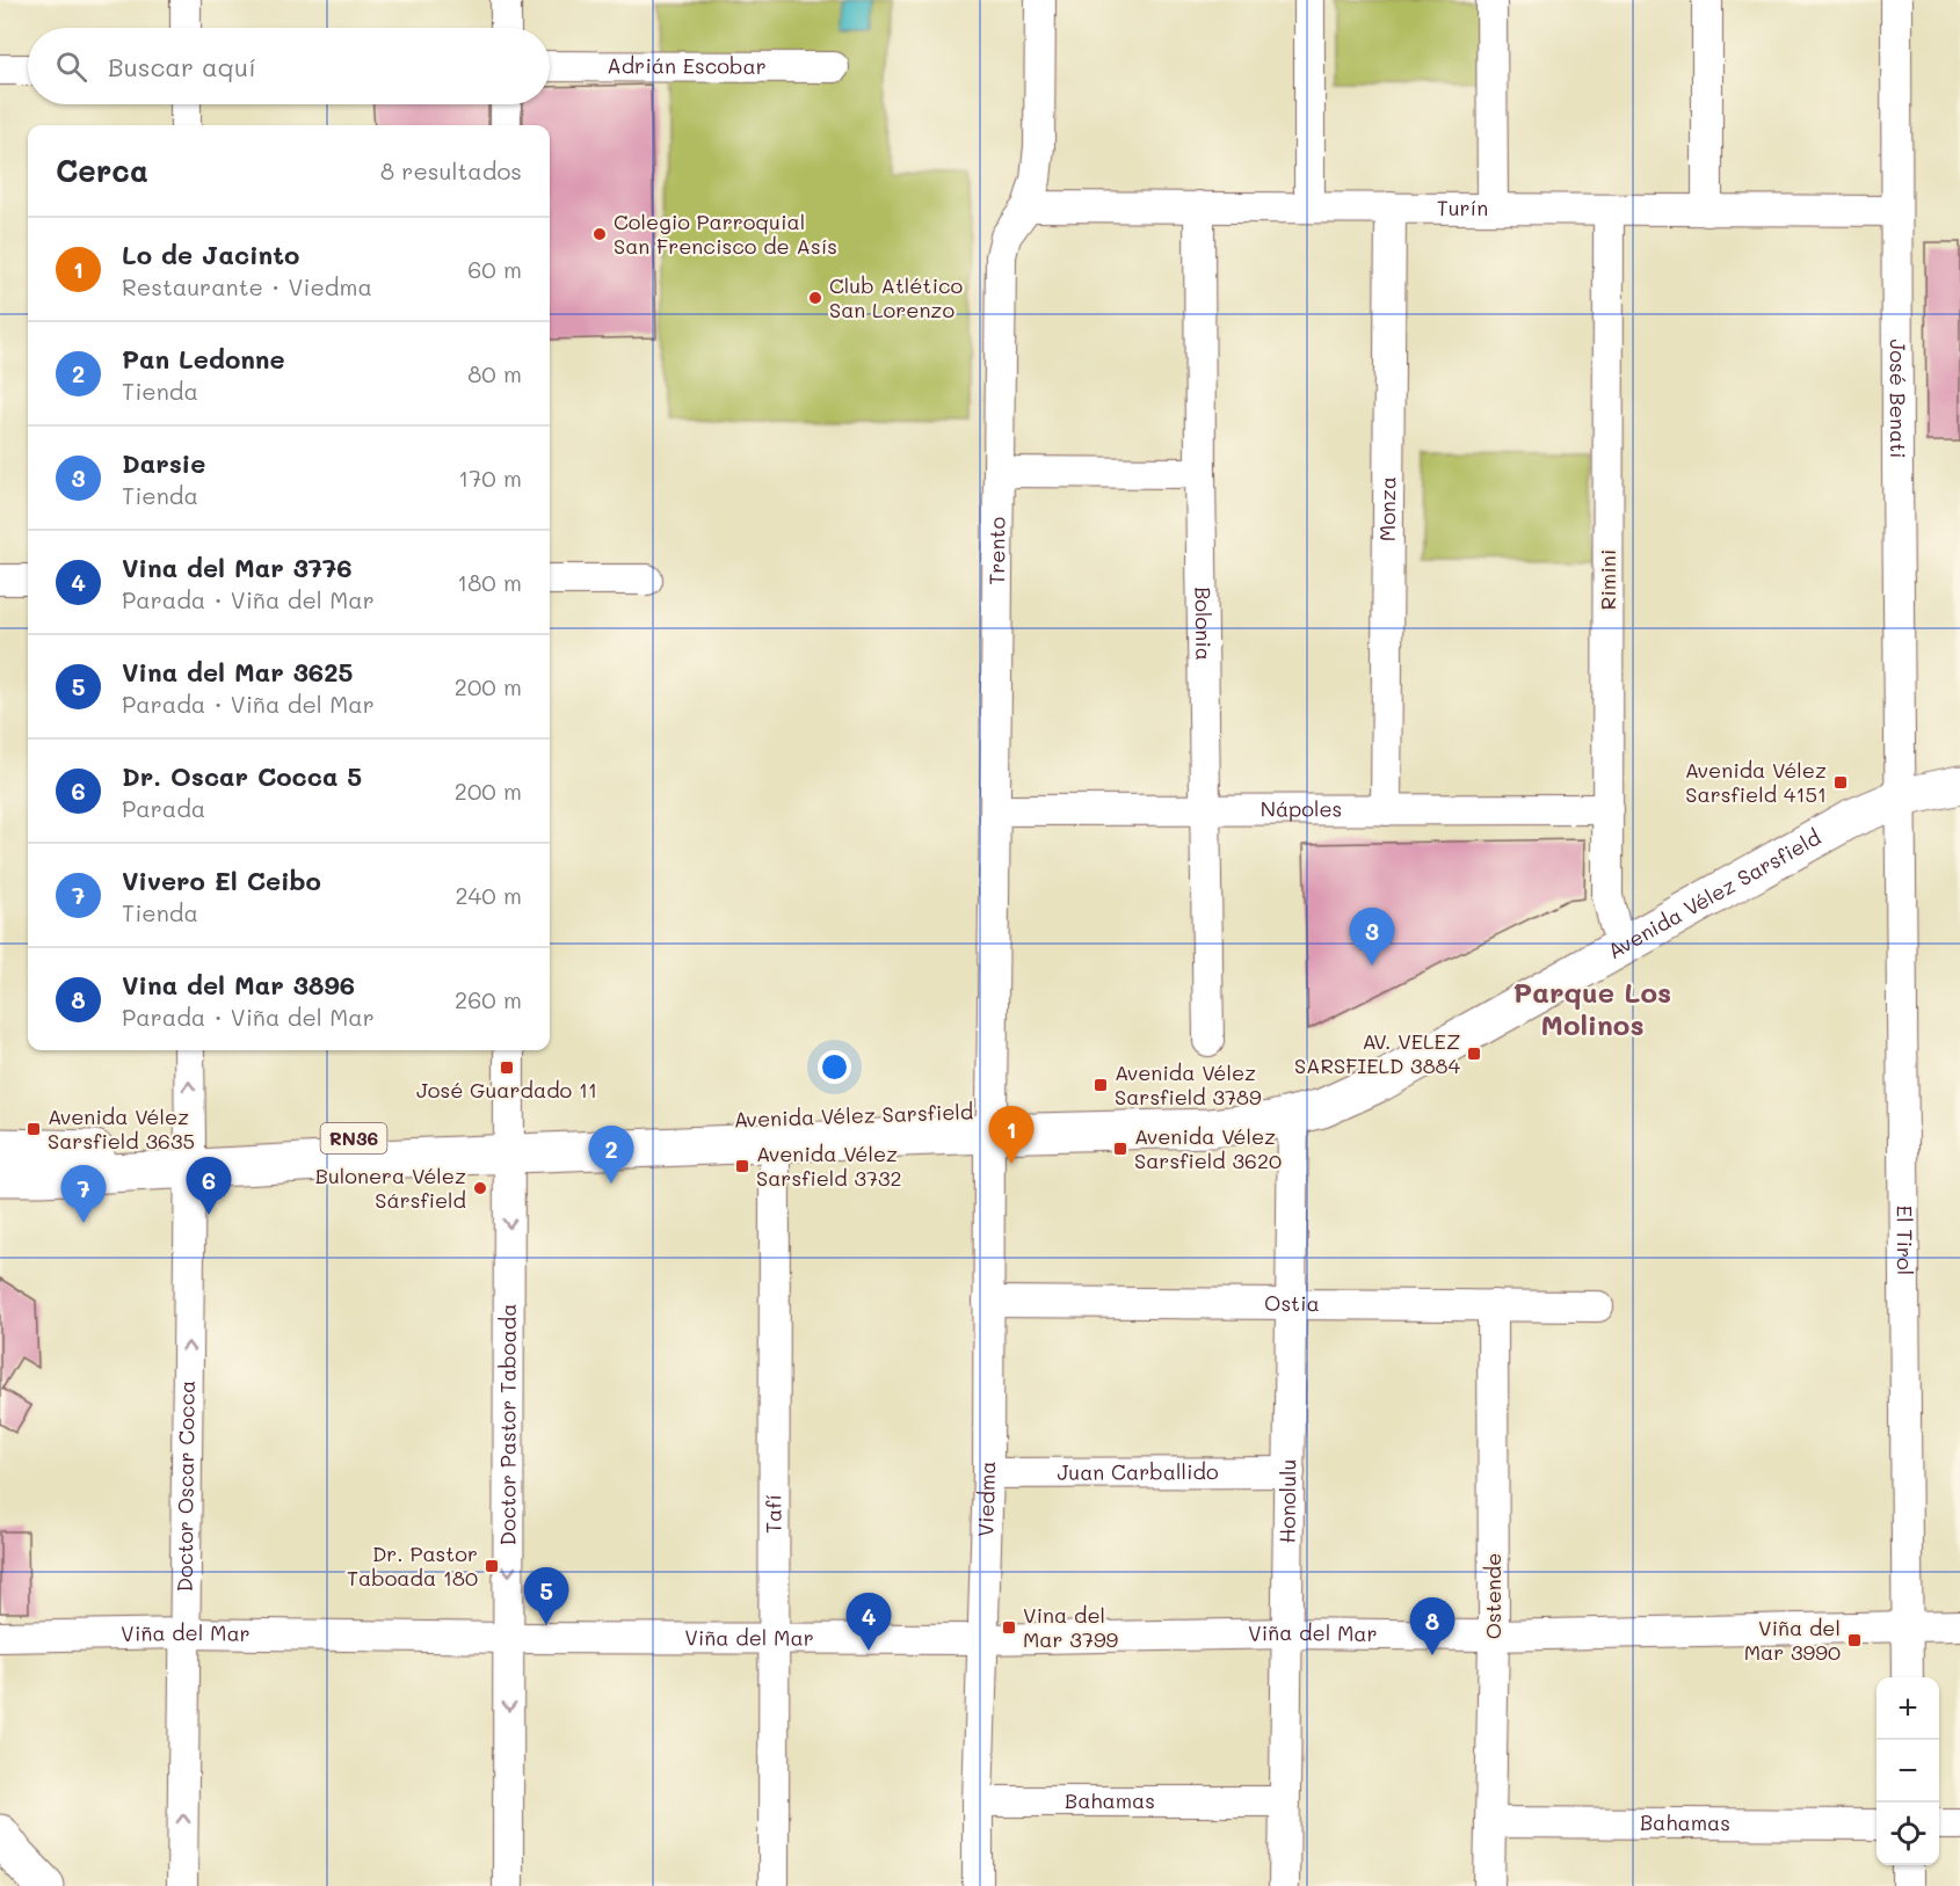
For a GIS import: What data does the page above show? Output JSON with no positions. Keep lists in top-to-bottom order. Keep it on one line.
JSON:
{"streets":{"main road":["Avenida Vélez Sarsfield","RN36"],"street":["Adrián Escobar","Turín","José Benati","Monza","Trento","Rimini","Bolonia","Nápoles","El Tirol","Ostia","Doctor Pastor Taboada","Juan Carballido","Doctor Oscar Cocca","Viedma","Honolulu","Tafí","Ostende","Viña del Mar","Bahamas"]},"crossings":[["Turín","José Benati"],["Turín","Monza"],["Turín","Trento"],["Turín","Rimini"],["Turín","Bolonia"],["José Benati","Avenida Vélez Sarsfield"],["José Benati","El Tirol"],["Monza","Nápoles"],["Trento","Nápoles"],["Trento","Avenida Vélez Sarsfield"],["Trento","Viedma"],["Rimini","Nápoles"],["Rimini","Avenida Vélez Sarsfield"],["Bolonia","Nápoles"],["Avenida Vélez Sarsfield","El Tirol"],["Avenida Vélez Sarsfield","Doctor Pastor Taboada"],["Avenida Vélez Sarsfield","Doctor Oscar Cocca"],["Avenida Vélez Sarsfield","Viedma"],["Avenida Vélez Sarsfield","Honolulu"],["Avenida Vélez Sarsfield","Tafí"],["El Tirol","Viña del Mar"],["Ostia","Viedma"],["Ostia","Honolulu"],["Ostia","Ostende"],["Doctor Pastor Taboada","Viña del Mar"],["Juan Carballido","Viedma"],["Juan Carballido","Honolulu"],["Doctor Oscar Cocca","Viña del Mar"],["Viedma","Viña del Mar"],["Viedma","Bahamas"],["Honolulu","Viña del Mar"],["Honolulu","Bahamas"],["Tafí","Viña del Mar"],["Ostende","Viña del Mar"],["Ostende","Bahamas"]],"one_way":["Doctor Pastor Taboada","Doctor Oscar Cocca"],"districts":["Parque Los Molinos"],"places":{"other":["Colegio Parroquial San Frencisco de Asís","Club Atlético San Lorenzo","Bulonera Vélez Sársfield"],"transit":["Avenida Vélez Sarsfield 4151","AV. VELEZ SARSFIELD 3884","José Guardado 11","Avenida Vélez Sarsfield 3789","Avenida Vélez Sarsfield 3635","Avenida Vélez Sarsfield 3620","Avenida Vélez Sarsfield 3732","Dr. Pastor Taboada 180","Vina del Mar 3799","Viña del Mar 3990"]},"page":{"search":"Buscar aquí","heading":["Cerca","8 resultados"],"list":[{"mark":"1","name":"Lo de Jacinto","note":"Restaurante · Viedma","value":"60 m"},{"mark":"2","name":"Pan Ledonne","note":"Tienda","value":"80 m"},{"mark":"3","name":"Darsie","note":"Tienda","value":"170 m"},{"mark":"4","name":"Vina del Mar 3776","note":"Parada · Viña del Mar","value":"180 m"},{"mark":"5","name":"Vina del Mar 3625","note":"Parada · Viña del Mar","value":"200 m"},{"mark":"6","name":"Dr. Oscar Cocca 5","note":"Parada","value":"200 m"},{"mark":"7","name":"Vivero El Ceibo","note":"Tienda","value":"240 m"},{"mark":"8","name":"Vina del Mar 3896","note":"Parada · Viña del Mar","value":"260 m"}],"pins":["3","1","2","6","7","5","4","8"],"map_buttons":["+","−"]}}
